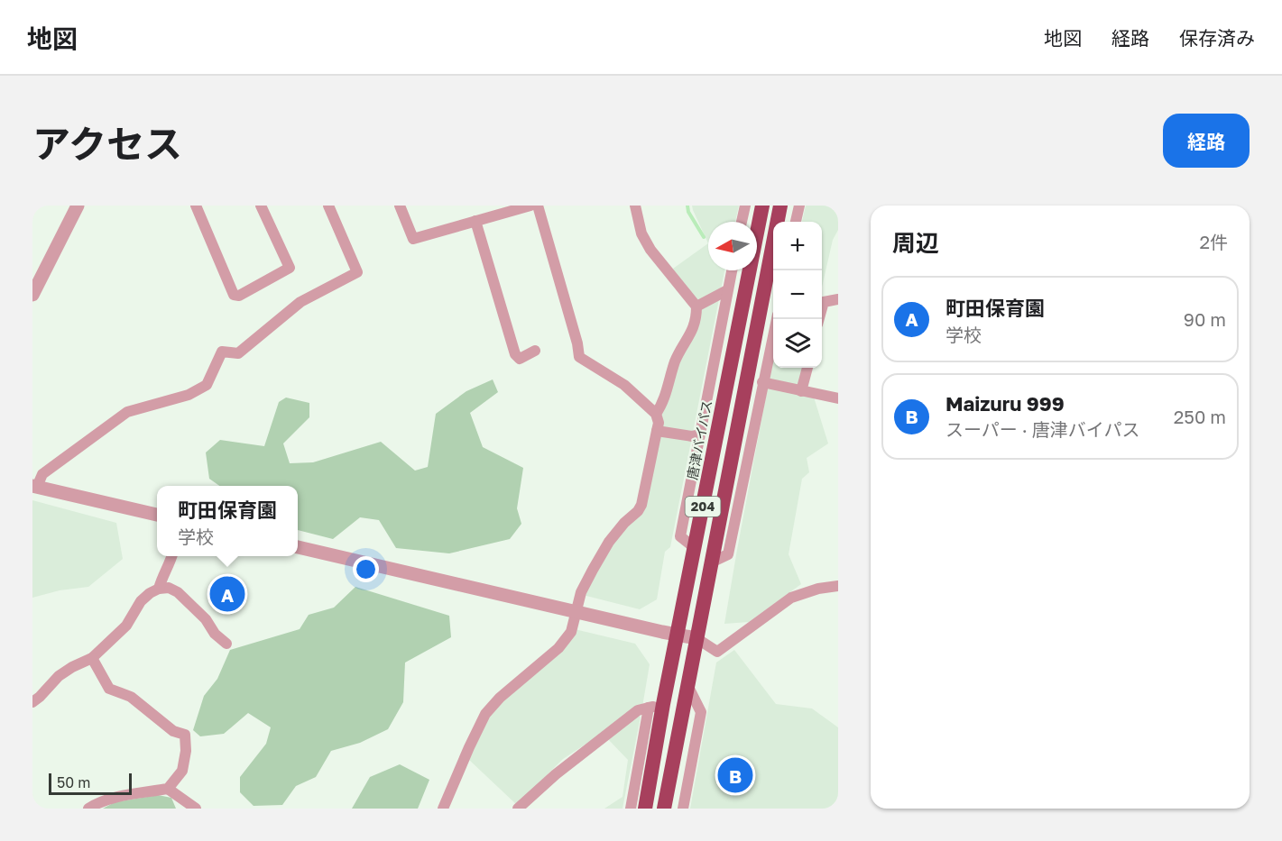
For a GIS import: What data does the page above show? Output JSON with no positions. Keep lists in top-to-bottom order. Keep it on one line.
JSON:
{"streets":{"highway":["唐津バイパス","204"]},"scale_bar":"50 m","north":"left","page":{"header":"地図","nav":["地図","経路","保存済み"],"title":"アクセス","buttons":"経路","heading":["周辺","2件"],"map_buttons":["+","−"],"list":[{"mark":"A","name":"町田保育園","note":"学校","value":"90 m"},{"mark":"B","name":"Maizuru 999","note":"スーパー · 唐津バイパス","value":"250 m"}],"popup":["町田保育園","学校"],"pins":["A","B"],"scale":"50 m"}}
